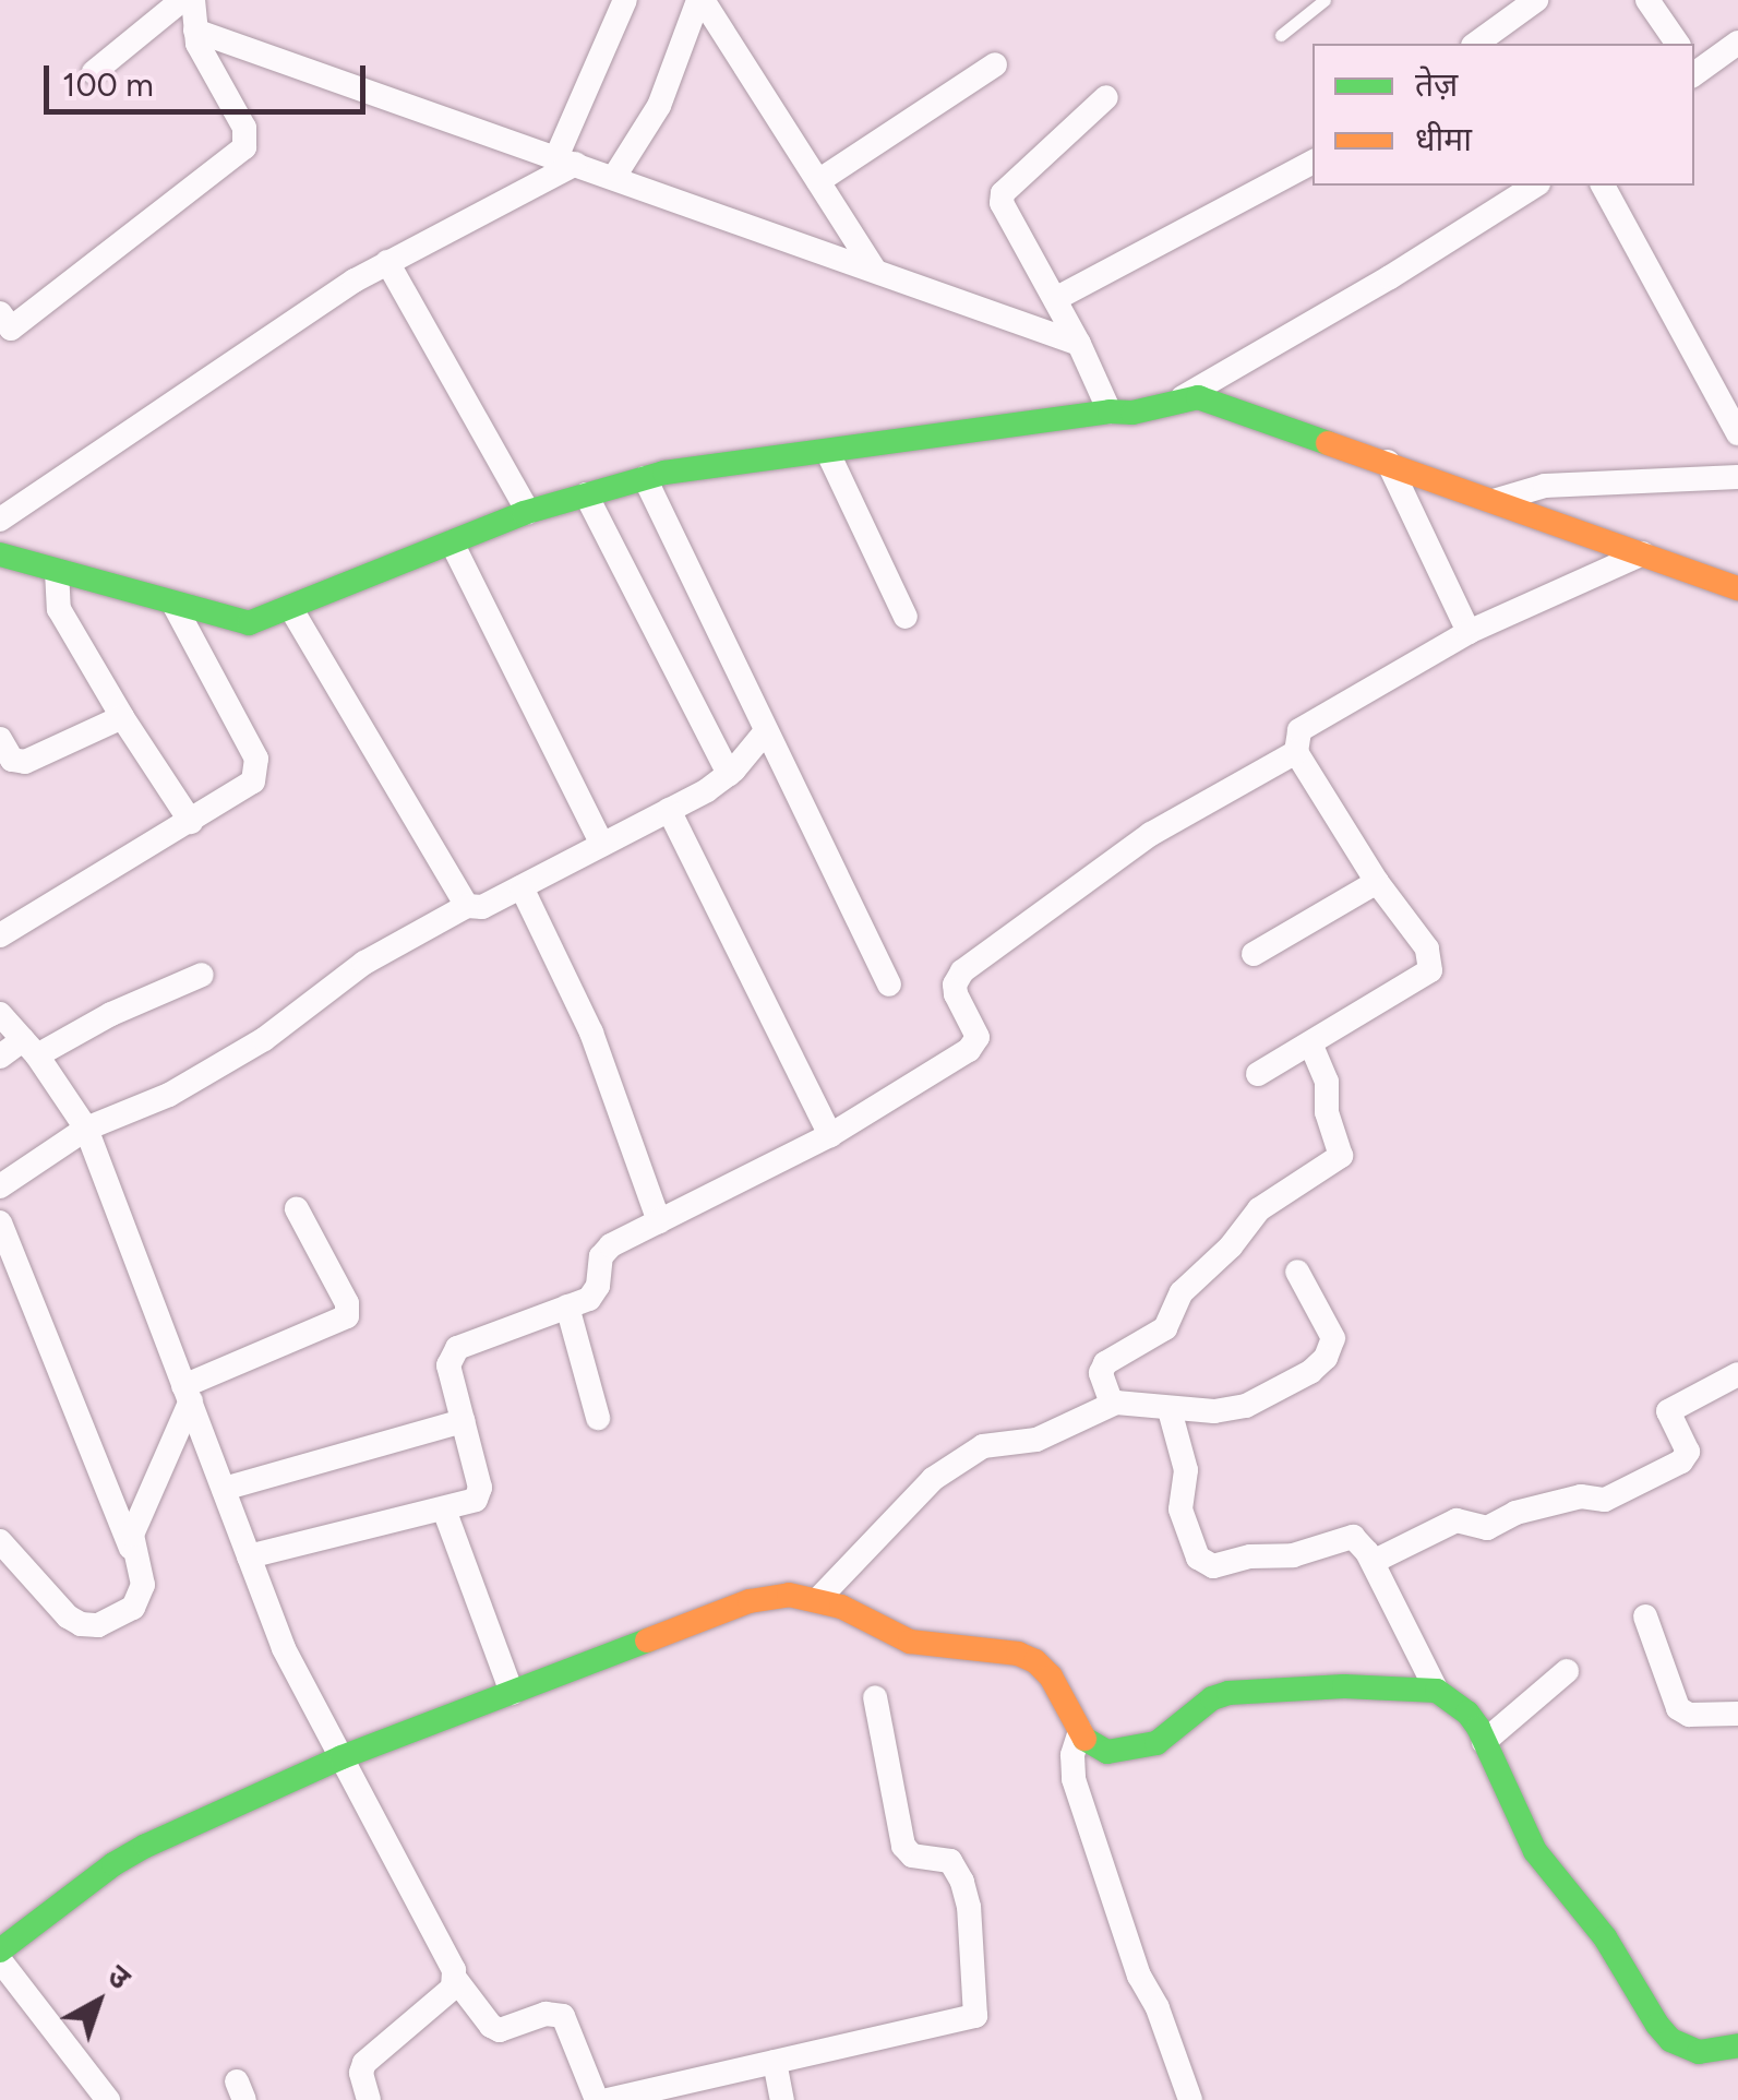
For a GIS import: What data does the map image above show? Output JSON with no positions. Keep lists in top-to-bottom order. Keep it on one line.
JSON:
{"legend":["तेज़","धीमा"],"scale_bar":"100 m","north":"top right"}
